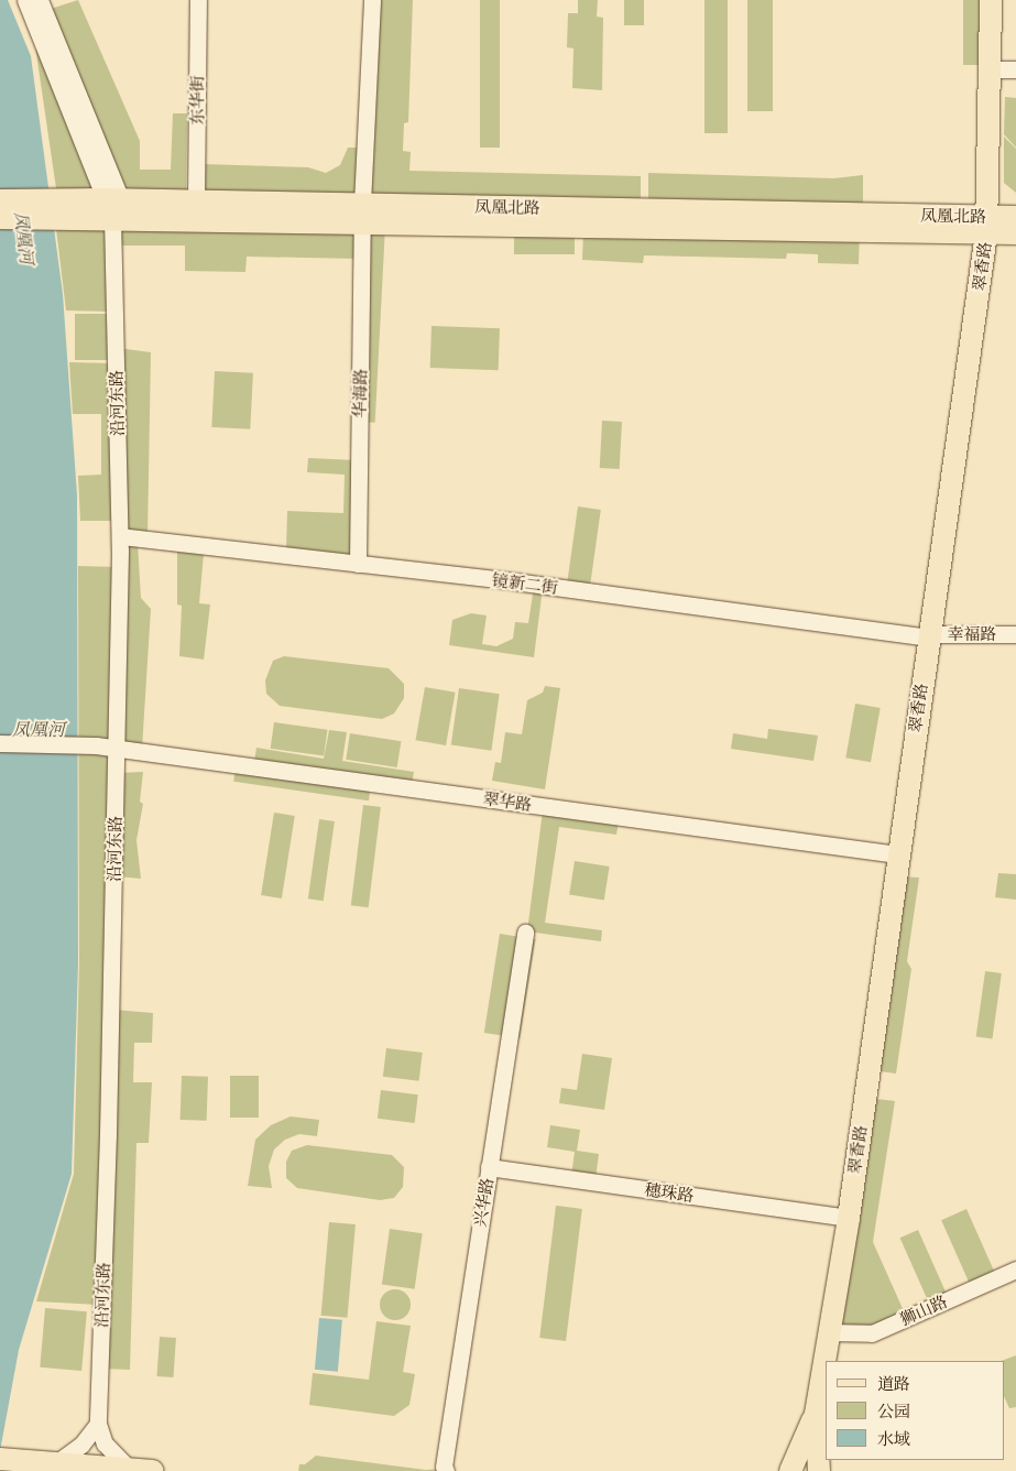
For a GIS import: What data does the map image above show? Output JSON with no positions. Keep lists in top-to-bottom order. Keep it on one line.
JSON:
{"streets":{"main road":["凤凰北路","翠香路"],"street":["东华街","华海路","沿河东路","镜新二街","幸福路","翠华路","穗珠路","兴华路","狮山路"]},"crossings":[["东华街","凤凰北路"],["凤凰北路","翠香路"],["凤凰北路","华海路"],["凤凰北路","沿河东路"],["翠香路","镜新二街"],["翠香路","幸福路"],["翠香路","翠华路"],["翠香路","穗珠路"],["翠香路","狮山路"],["华海路","镜新二街"],["沿河东路","镜新二街"],["沿河东路","翠华路"],["镜新二街","幸福路"],["穗珠路","兴华路"]],"water":["凤凰河"],"legend":["道路","公园","水域"]}
